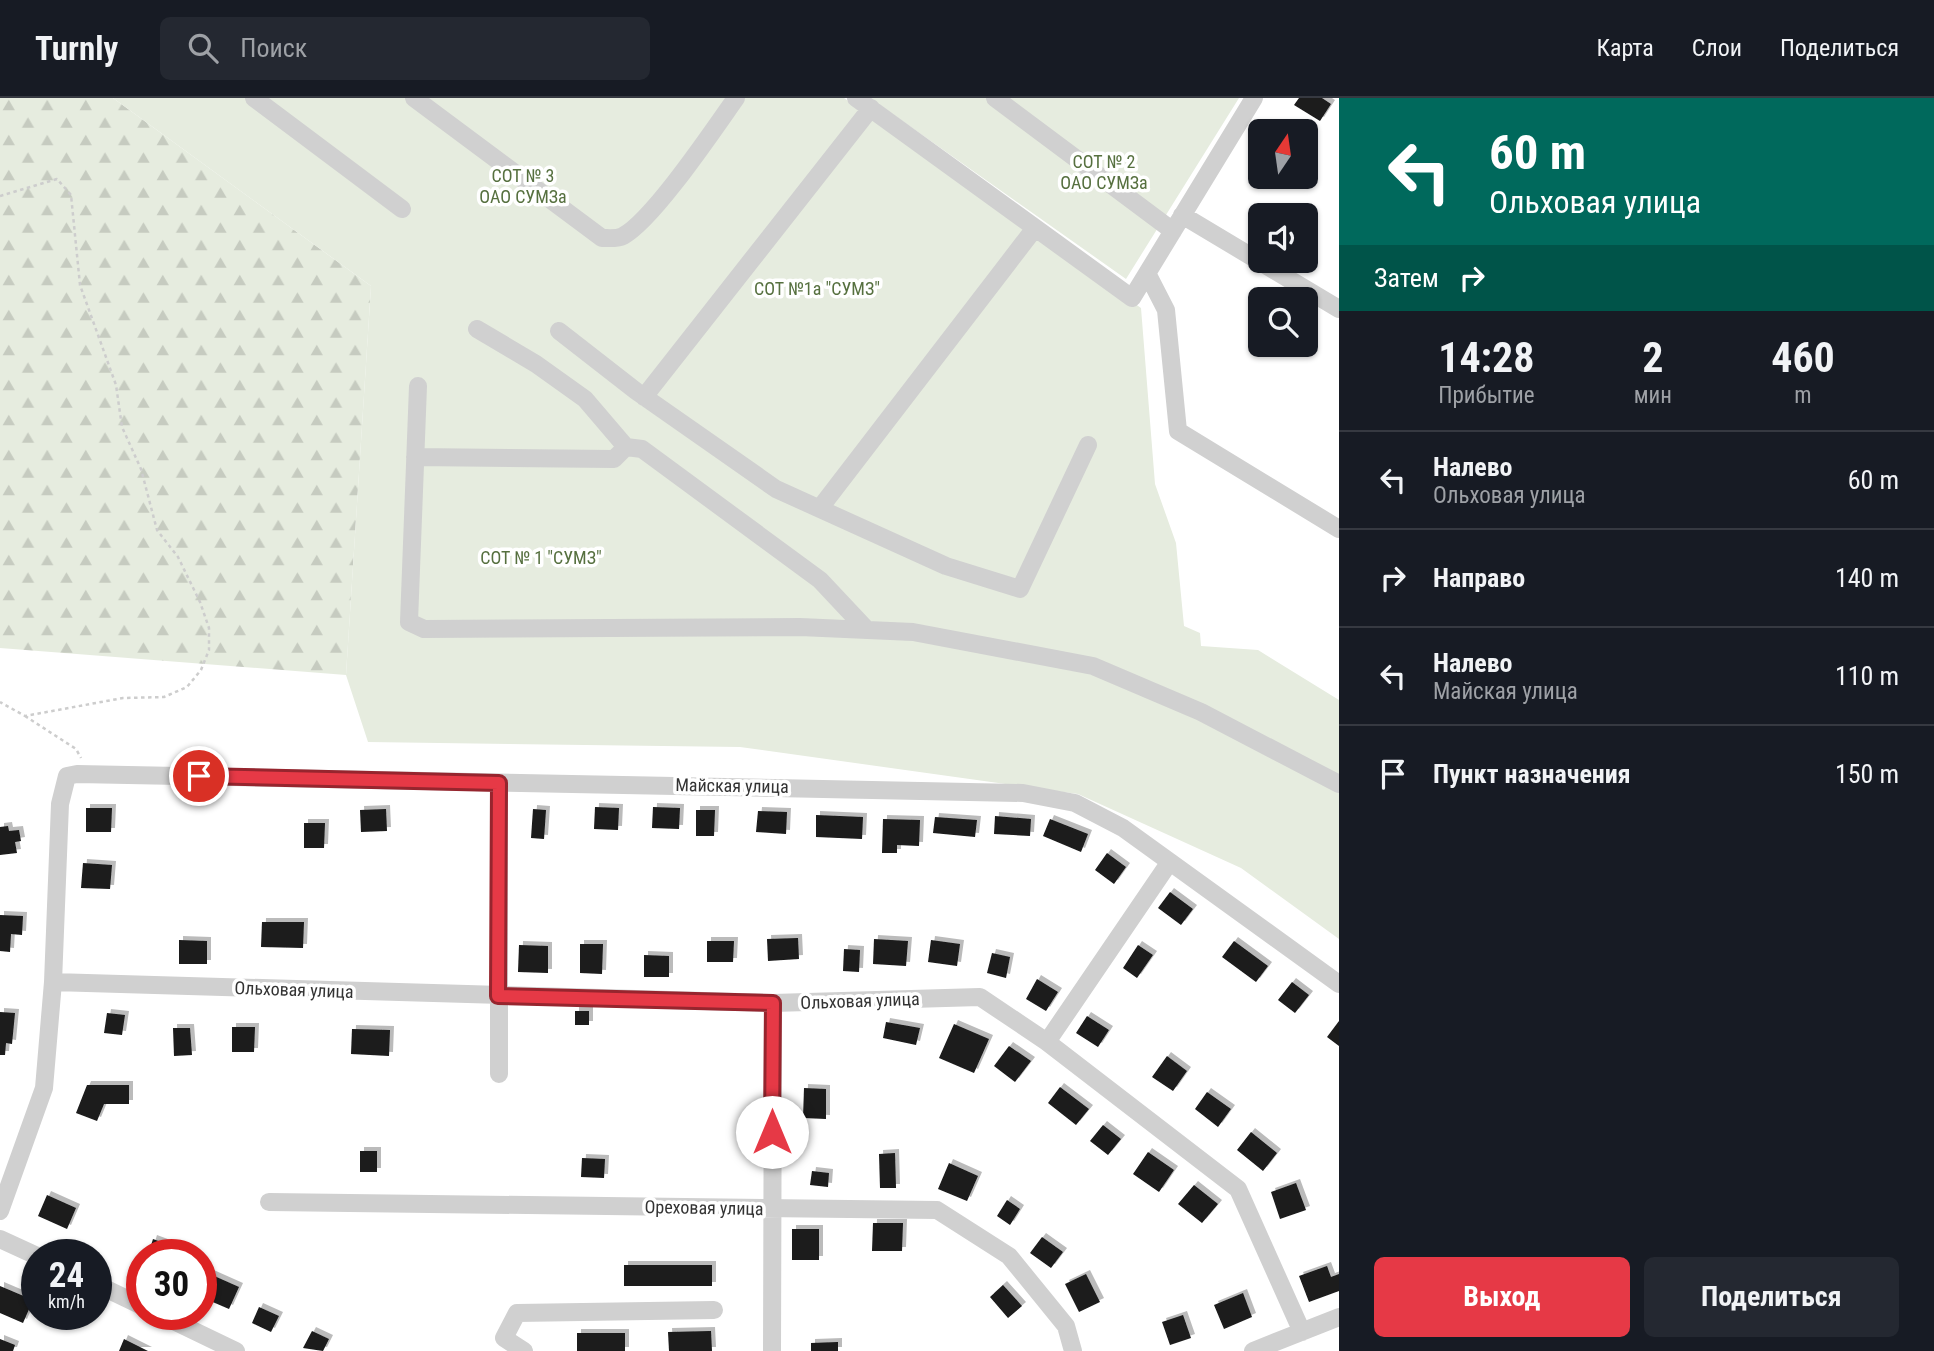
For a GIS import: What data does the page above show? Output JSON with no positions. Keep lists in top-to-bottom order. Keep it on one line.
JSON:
{"streets":{"street":["Майская улица","Ольховая улица","Ореховая улица"]},"crossings":[["Майская улица","Ольховая улица"]],"parks":["СОТ № 2 ОАО СУМЗа","СОТ № 3 ОАО СУМЗа","СОТ №1а \"СУМЗ\"","СОТ № 1 \"СУМЗ\""],"north":"top","page":{"header":"Turnly","search":"Поиск","nav":["Карта","Слои","Поделиться"],"turn":["60 m","Ольховая улица"],"then":"Затем","eta":["14:28","Прибытие","2","мин","460","m"],"list":[{"name":"Налево","note":"Ольховая улица","value":"60 m"},{"name":"Направо","value":"140 m"},{"name":"Налево","note":"Майская улица","value":"110 m"},{"name":"Пункт назначения","value":"150 m"}],"speed":"24 km/h","limit":"30","buttons":["Выход","Поделиться"]}}
